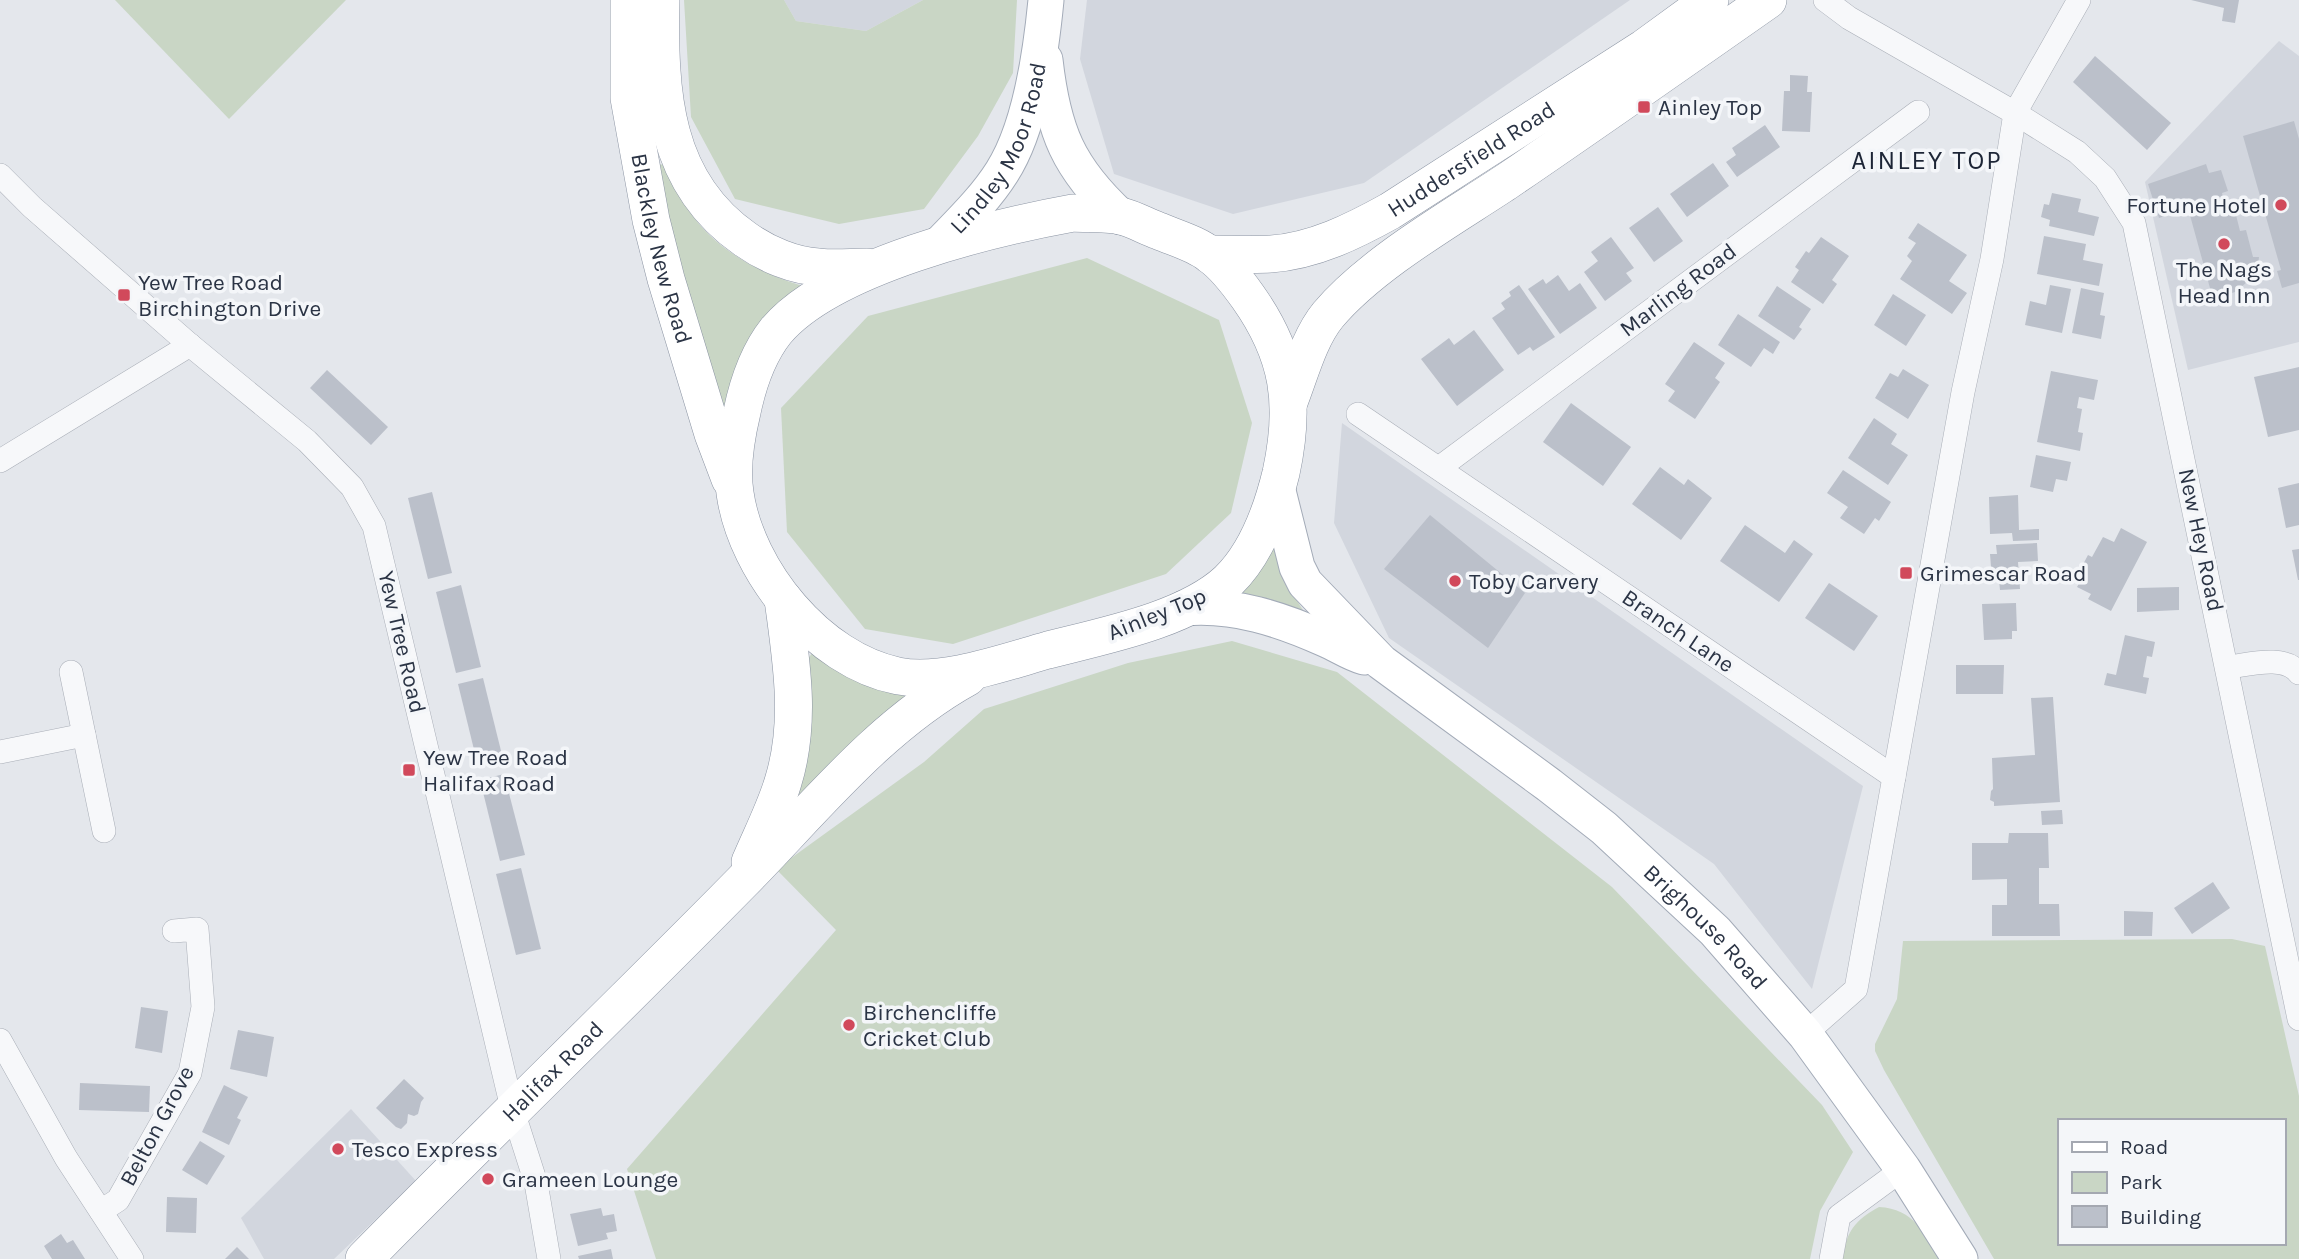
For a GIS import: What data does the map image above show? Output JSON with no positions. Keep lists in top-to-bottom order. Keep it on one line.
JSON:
{"streets":{"highway":["Huddersfield Road","Blackley New Road","Ainley Top","Halifax Road"],"main road":["Lindley Moor Road","Brighouse Road"],"street":["Marling Road","New Hey Road","Branch Lane","Yew Tree Road","Belton Grove"]},"crossings":[["Lindley Moor Road","Ainley Top"],["Huddersfield Road","Ainley Top"],["Blackley New Road","Ainley Top"],["Marling Road","Branch Lane"],["Ainley Top","Halifax Road"],["Yew Tree Road","Halifax Road"]],"districts":["AINLEY TOP"],"places":{"transit":["Ainley Top","Yew Tree Road Birchington Drive","Grimescar Road","Yew Tree Road Halifax Road"],"other":["Fortune Hotel","The Nags Head Inn","Toby Carvery","Birchencliffe Cricket Club","Tesco Express","Grameen Lounge"]},"legend":["Road","Park","Building"]}
